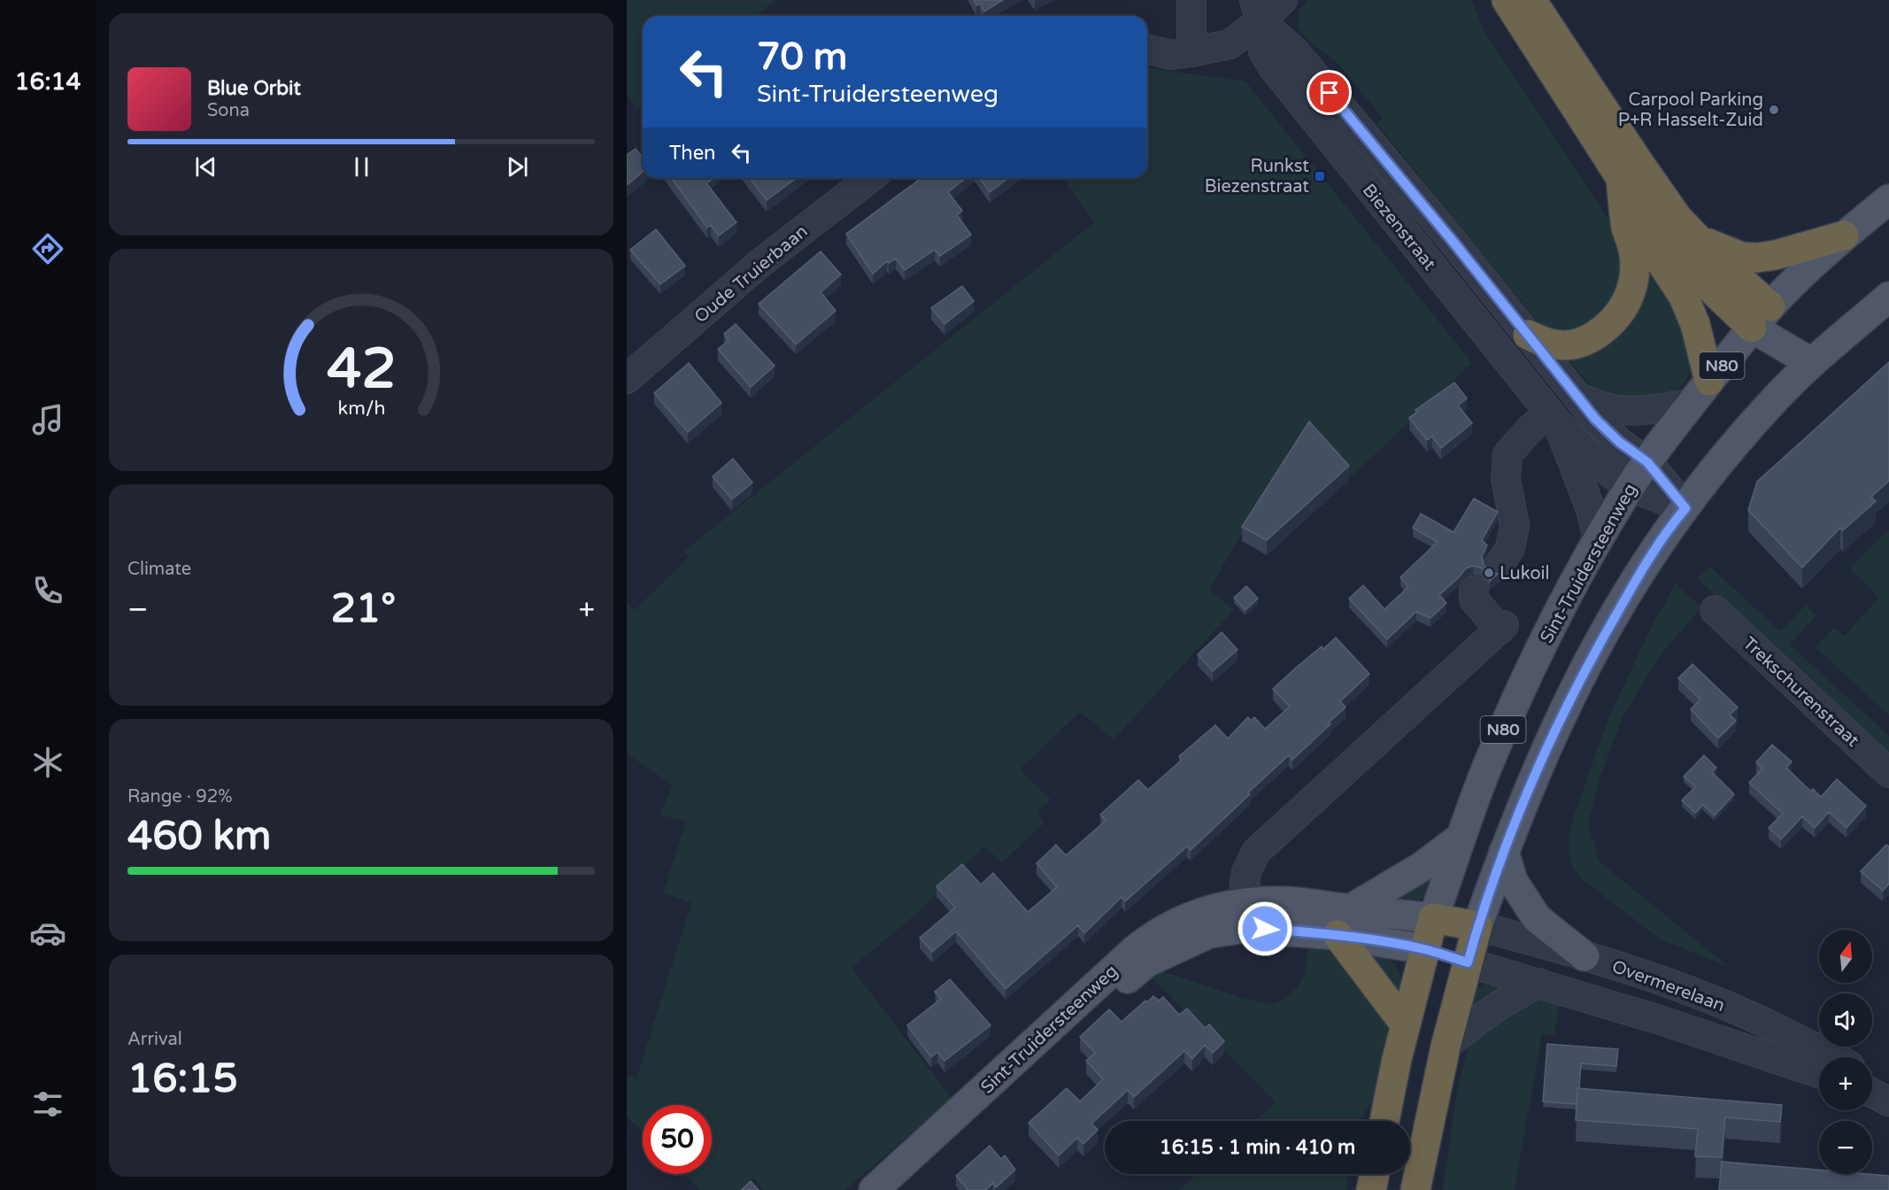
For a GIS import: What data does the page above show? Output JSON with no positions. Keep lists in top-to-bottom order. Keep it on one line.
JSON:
{"streets":{"highway":["N80","Sint-Truidersteenweg"],"street":["Biezenstraat","Oude Truierbaan","Trekschurenstraat","Overmerelaan"]},"crossings":[["Biezenstraat","N80"],["Biezenstraat","Sint-Truidersteenweg"],["N80","Sint-Truidersteenweg"],["N80","Overmerelaan"],["Sint-Truidersteenweg","Overmerelaan"]],"places":{"other":["Carpool Parking P+R Hasselt-Zuid","Lukoil"],"transit":["Runkst Biezenstraat"]},"north":"top","page":{"tabs":"16:14","turn":["70 m","Sint-Truidersteenweg"],"song":["Blue Orbit","Sona"],"then":"Then","tile":["Climate",["Range · 92%","460 km"],["Arrival","16:15"]],"heat":["−","21°","+"],"map_buttons":["+","−"],"limit":"50","trip":"16:15 · 1 min · 410 m","gauge":["42","km/h"]}}
